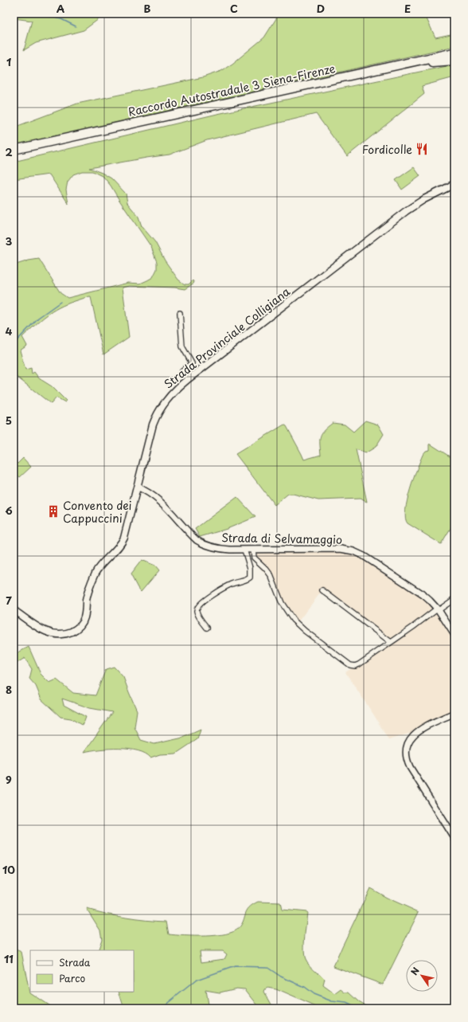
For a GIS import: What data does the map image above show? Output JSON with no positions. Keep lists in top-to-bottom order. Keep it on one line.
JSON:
{"streets":{"highway":["Raccordo Autostradale 3 Siena-Firenze"],"main road":["Strada Provinciale Colligiana"],"street":["Strada di Selvamaggio"]},"crossings":[["Strada Provinciale Colligiana","Strada di Selvamaggio"]],"places":{"restaurant":["Fordicolle"],"building":["Convento dei Cappuccini"]},"legend":["Strada","Parco"],"north":"top left","grid":{"columns":["A","B","C","D","E"],"rows":["1","2","3","4","5","6","7","8","9","10","11"]}}
